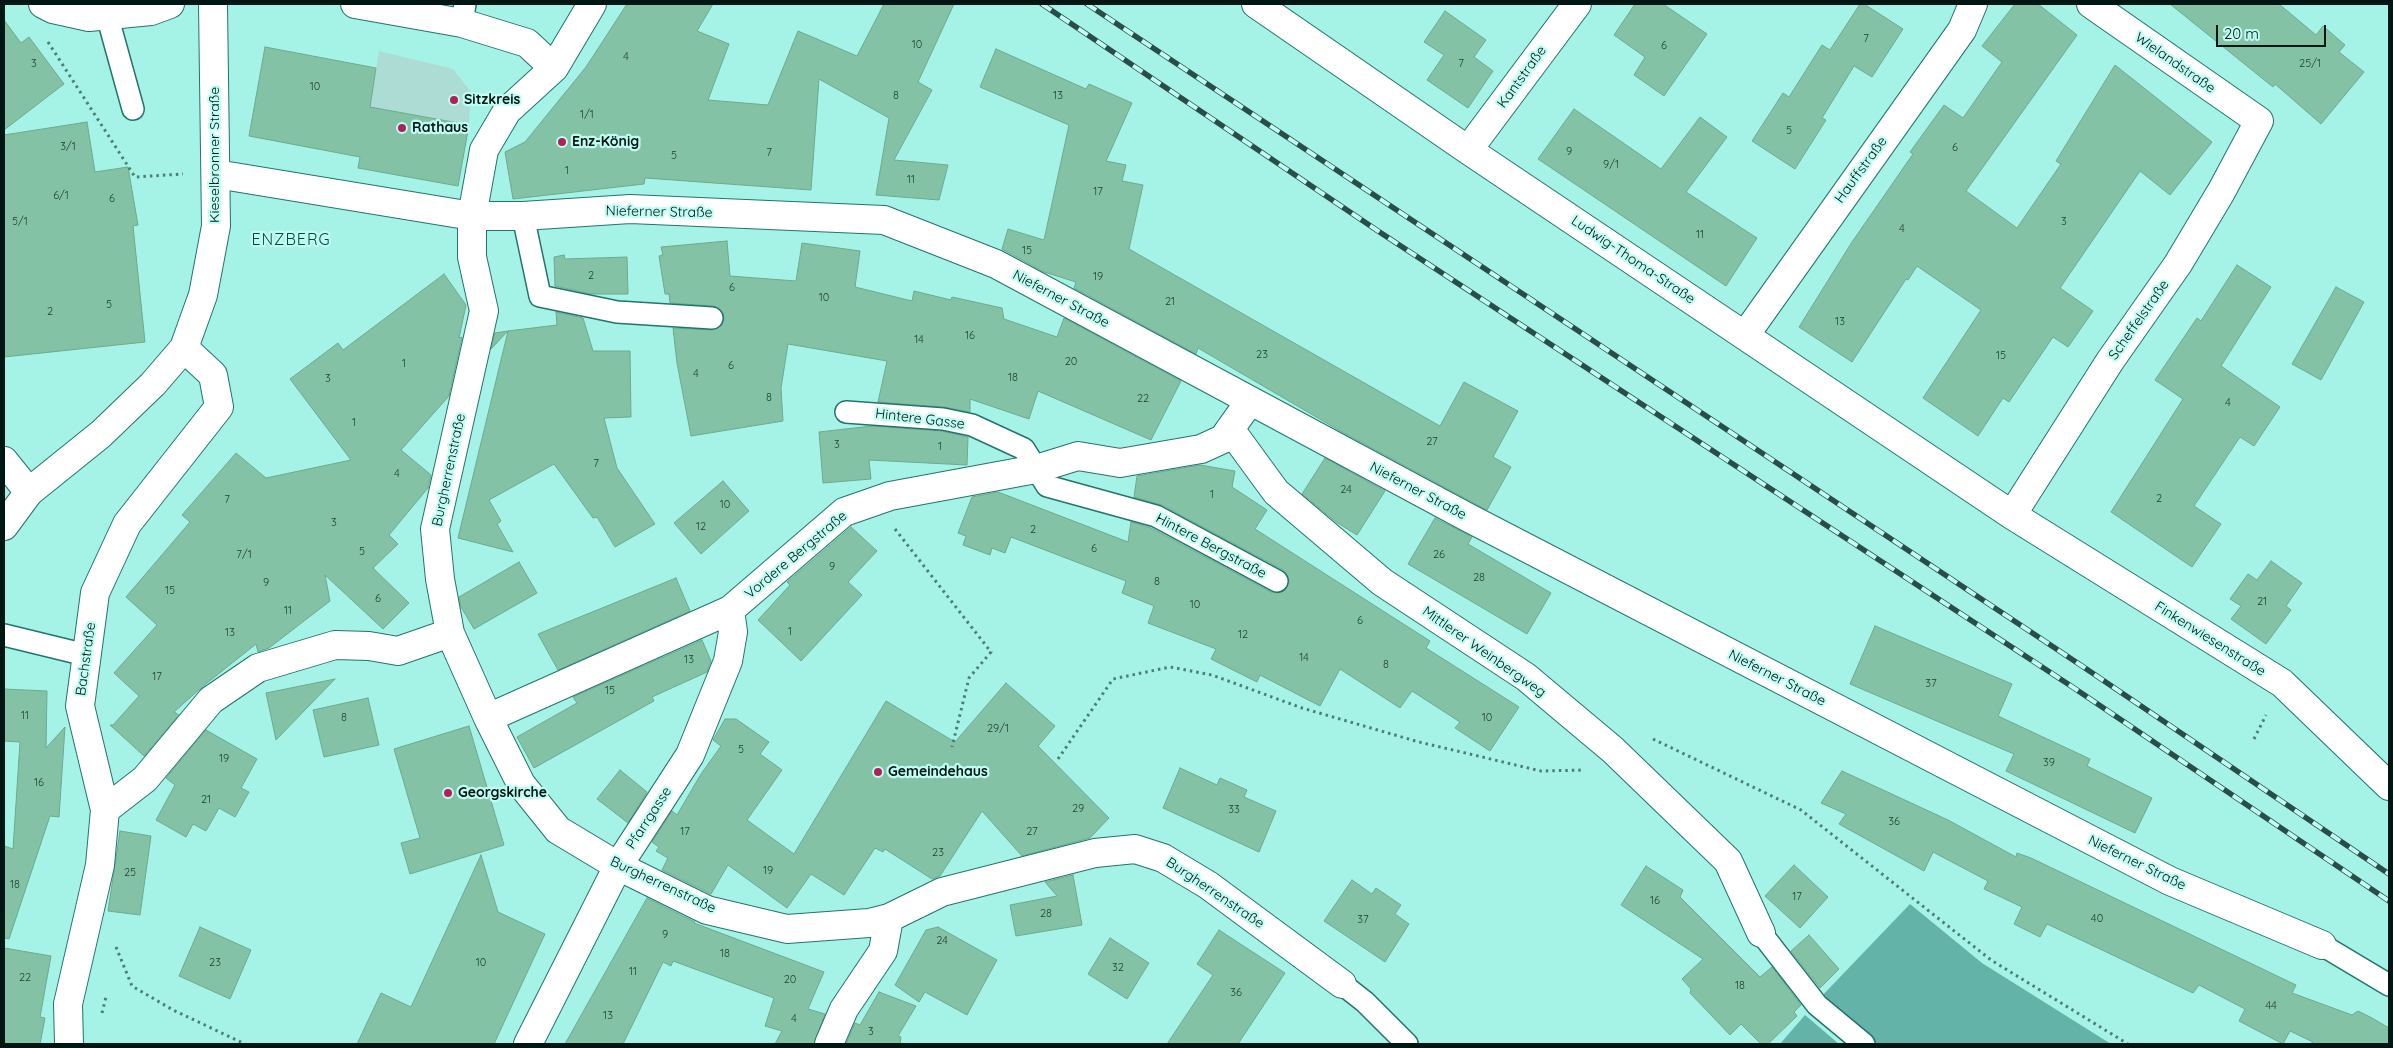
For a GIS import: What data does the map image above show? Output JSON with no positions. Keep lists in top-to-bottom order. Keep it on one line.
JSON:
{"streets":{"street":["Wielandstraße","Kantstraße","Kieselbronner Straße","Hauffstraße","Nieferner Straße","Ludwig-Thoma-Straße","Scheffelstraße","Burgherrenstraße","Vordere Bergstraße","Finkenwiesenstraße","Mittlerer Weinbergweg","Bachstraße","Pfarrgasse"],"lane":["Hintere Gasse","Hintere Bergstraße"]},"crossings":[["Wielandstraße","Scheffelstraße"],["Kantstraße","Ludwig-Thoma-Straße"],["Kieselbronner Straße","Nieferner Straße"],["Kieselbronner Straße","Bachstraße"],["Hauffstraße","Ludwig-Thoma-Straße"],["Nieferner Straße","Burgherrenstraße"],["Nieferner Straße","Vordere Bergstraße"],["Ludwig-Thoma-Straße","Scheffelstraße"],["Ludwig-Thoma-Straße","Finkenwiesenstraße"],["Scheffelstraße","Finkenwiesenstraße"],["Hintere Gasse","Hintere Bergstraße"],["Hintere Gasse","Vordere Bergstraße"],["Burgherrenstraße","Vordere Bergstraße"],["Burgherrenstraße","Pfarrgasse"],["Hintere Bergstraße","Vordere Bergstraße"],["Vordere Bergstraße","Mittlerer Weinbergweg"],["Vordere Bergstraße","Pfarrgasse"]],"districts":["ENZBERG"],"places":["Sitzkreis","Rathaus","Enz-König","Gemeindehaus","Georgskirche"],"house_numbers":["7","10","6","4","3","7","25/1","10","8","13","1/1","5","3/1","6","9","7","5","9/1","1","11","17","6/1","6","5/1","3","4","11","15","2","19","6","10","21","5","2","13","16","14","23","15","20","1","6","4","18","3","8","22","4","1","27","3","1","7","4","24","1","2","7","10","3","12","2","6","5","7/1","26","9","28","8","9","15","6","21","10","11","6","1","13","12","14","13","8","17","37","15","11","8","10","29/1","5","19","39","16","21","29","33","36","17","27","23","19","25","18","17","16","28","40","37","9","24","18","23","10","32","11","22","20","18","36","44","13","4","3"],"scale_bar":"20 m"}
